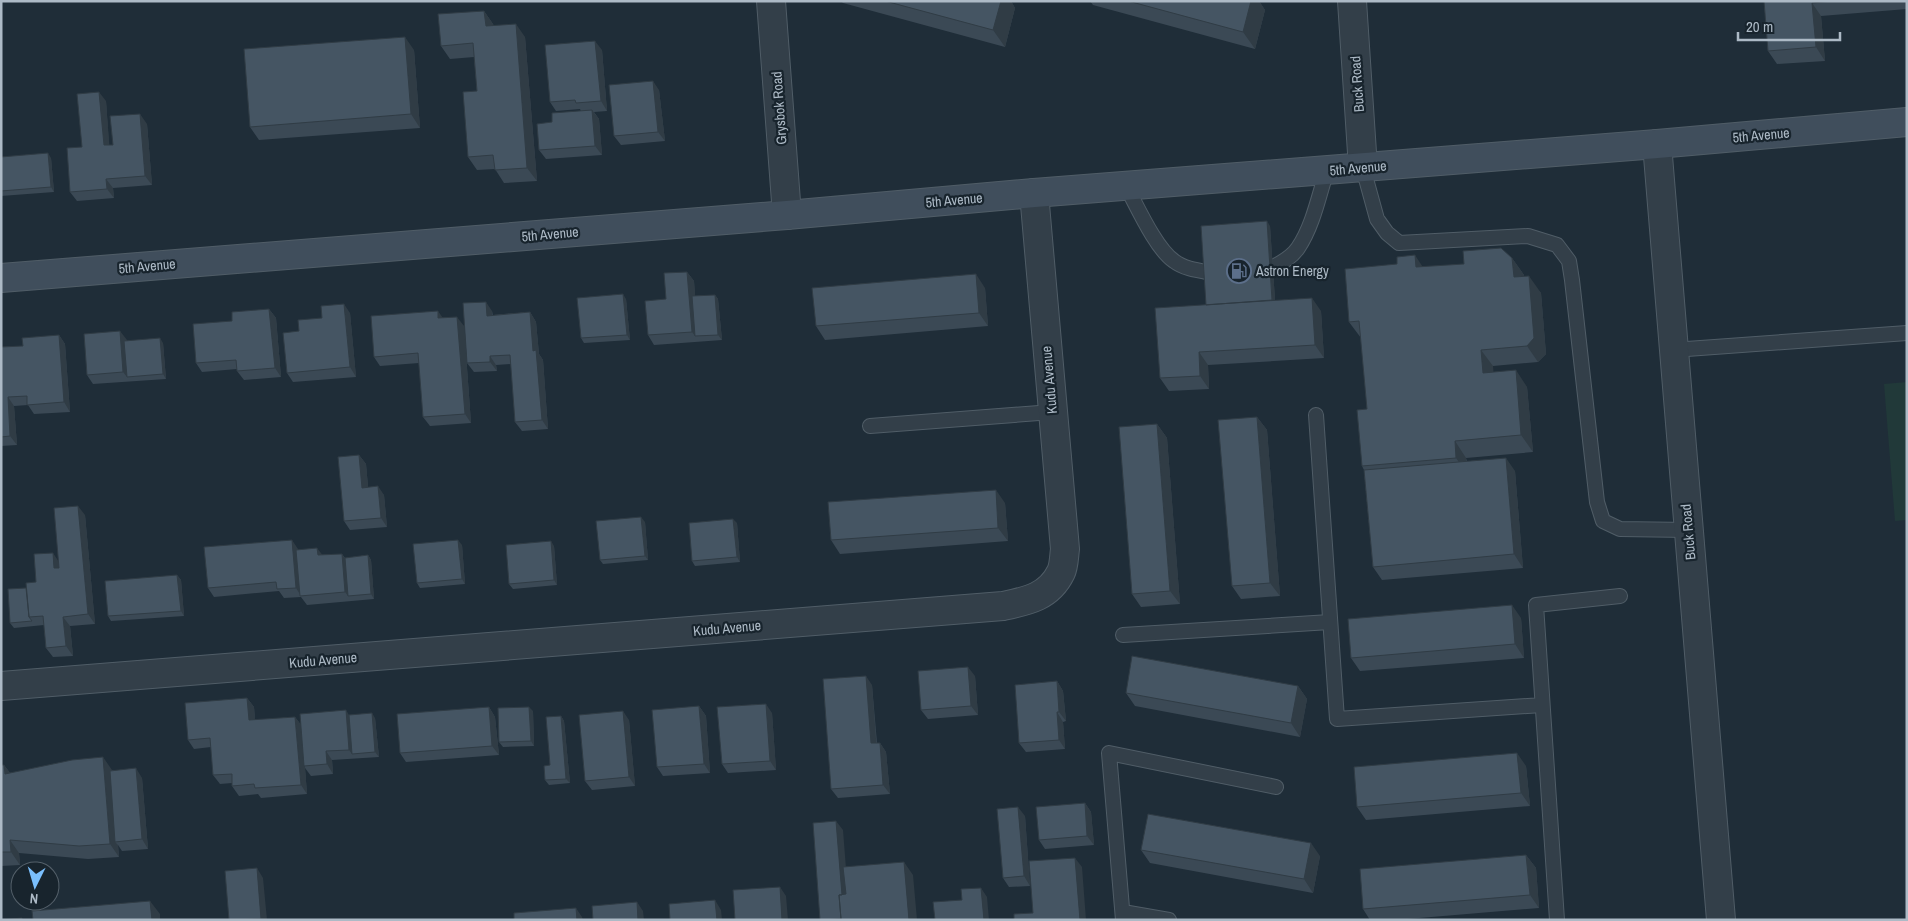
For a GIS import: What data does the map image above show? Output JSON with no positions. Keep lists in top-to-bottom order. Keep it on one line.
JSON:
{"streets":{"main road":["5th Avenue"],"street":["Buck Road","Grysbok Road","Kudu Avenue"]},"crossings":[["Buck Road","5th Avenue"],["Grysbok Road","5th Avenue"],["5th Avenue","Kudu Avenue"]],"places":{"fuel station":["Astron Energy"]},"scale_bar":"20 m","north":"bottom"}
